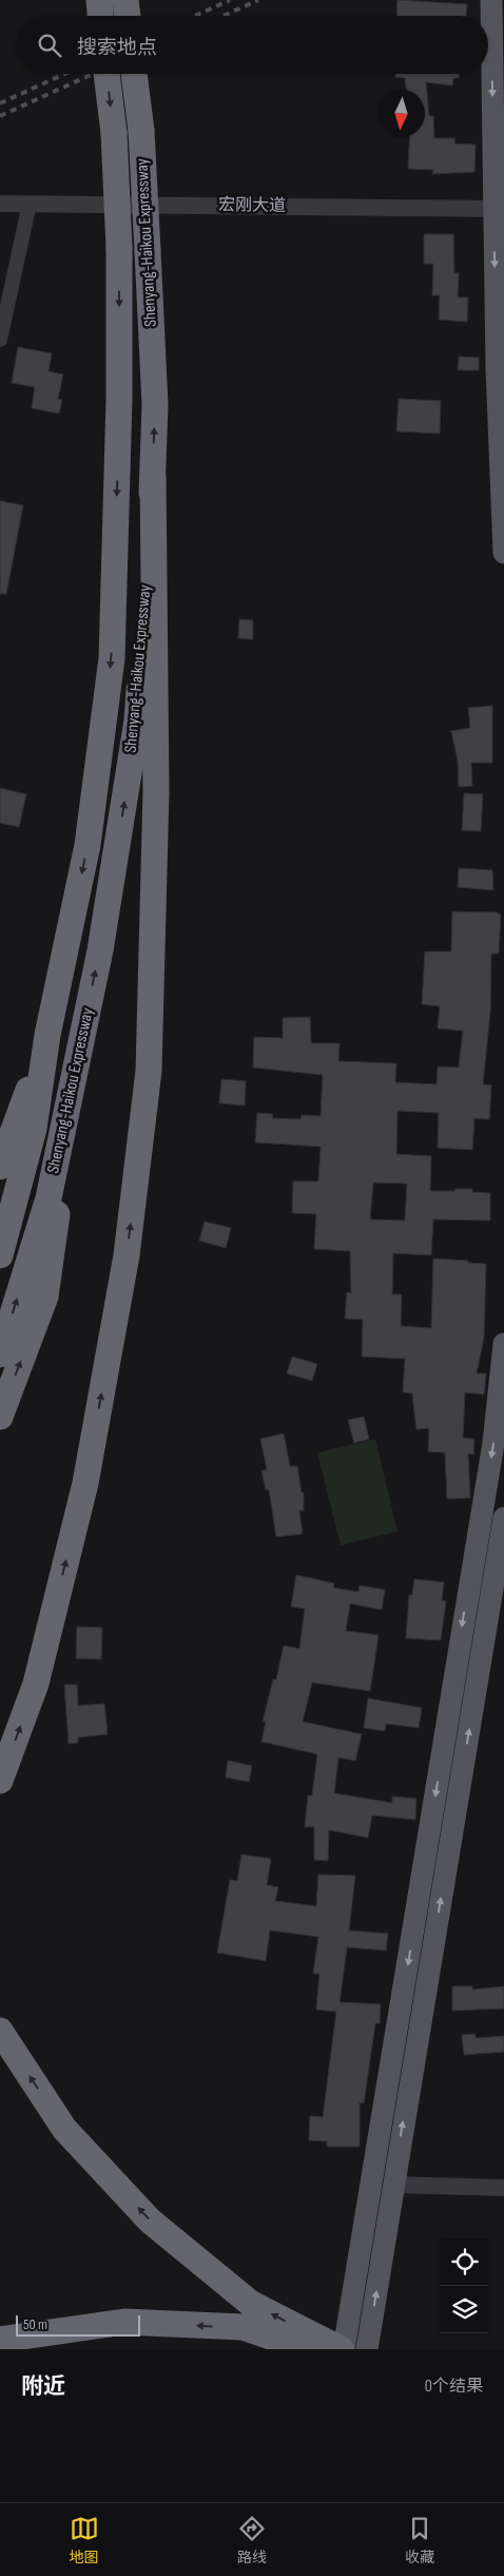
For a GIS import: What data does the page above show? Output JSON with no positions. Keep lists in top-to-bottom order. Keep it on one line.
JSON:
{"streets":{"highway":["Shenyang-Haikou Expressway"],"street":["宏刚大道"]},"scale_bar":"50 m","north":"bottom","page":{"search":"搜索地点","scale":"50 m","heading":["附近","0个结果"],"nav":["地图","路线","收藏"]}}
